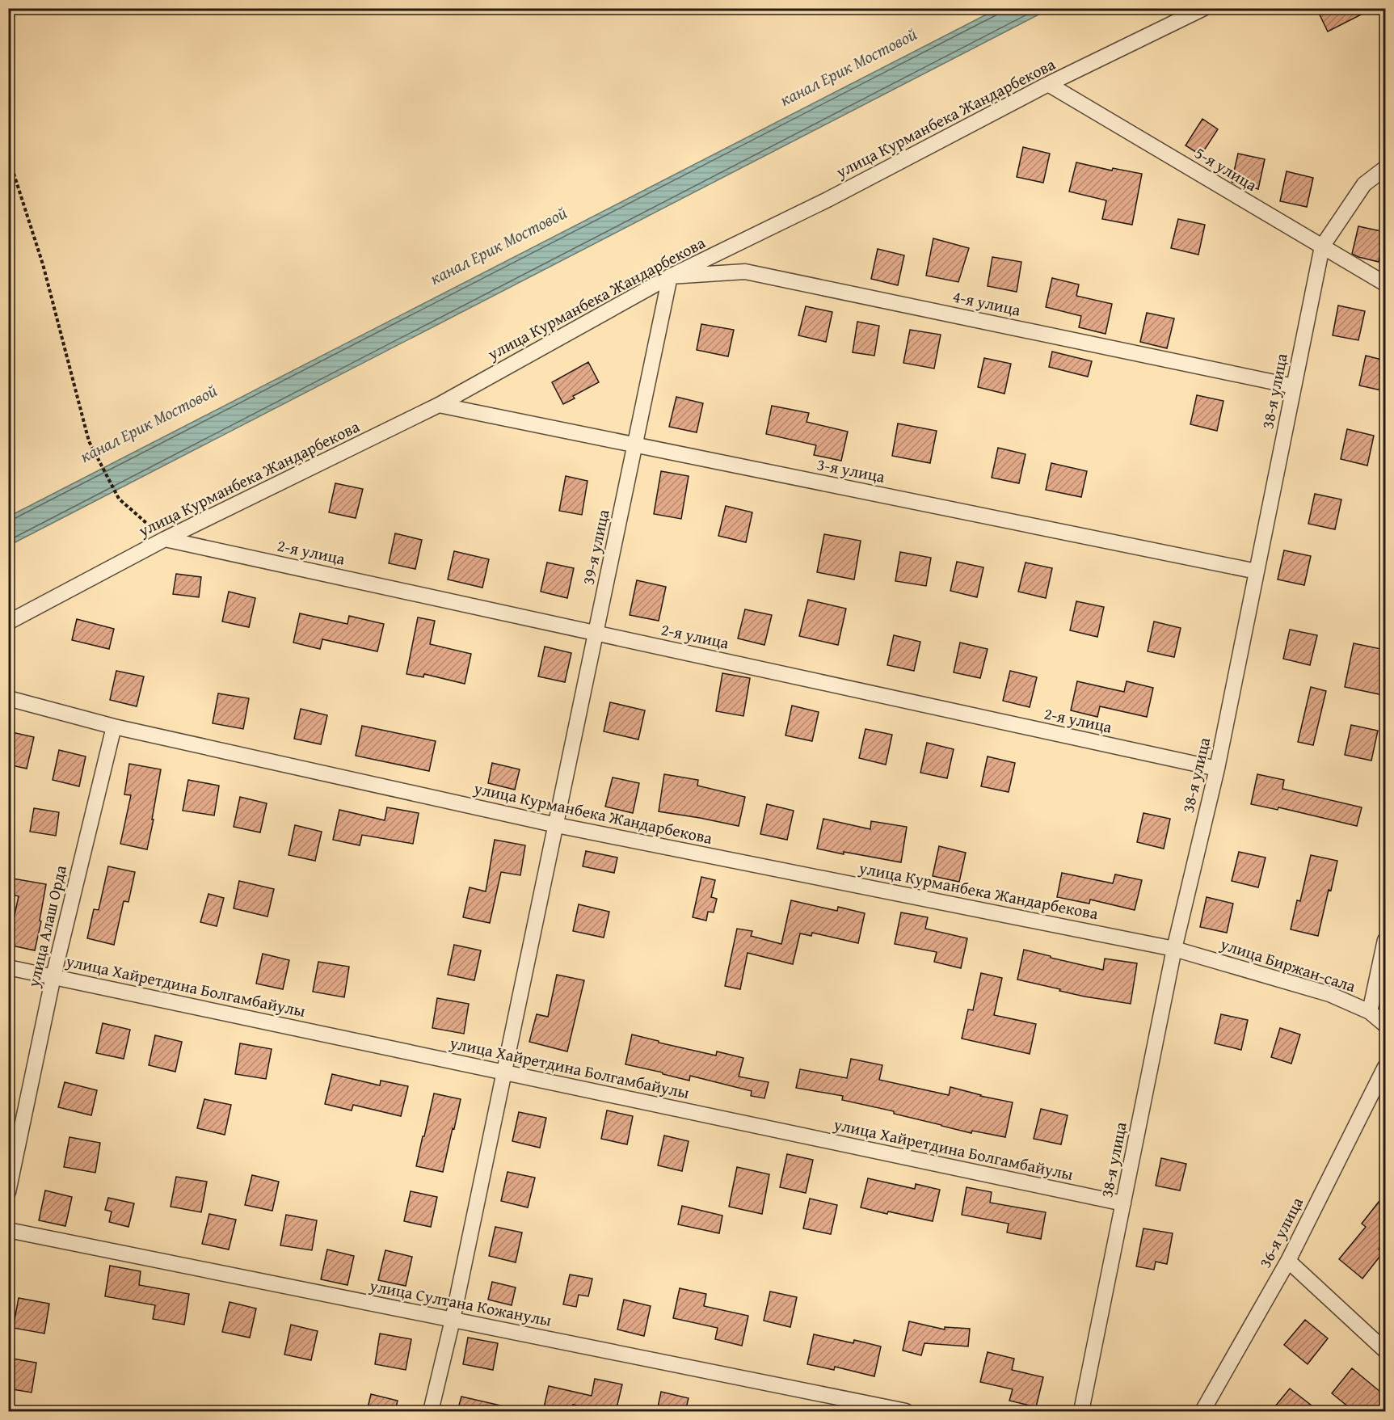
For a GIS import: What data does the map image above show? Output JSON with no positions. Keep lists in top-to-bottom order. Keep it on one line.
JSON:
{"streets":{"street":["улица Курманбека Жандарбекова","5-я улица","4-я улица","38-я улица","3-я улица","39-я улица","2-я улица","улица Алаш Орда","улица Биржан-сала","улица Хайретдина Болгамбайулы","36-я улица","улица Султана Кожанулы"]},"crossings":[["улица Курманбека Жандарбекова","5-я улица"],["улица Курманбека Жандарбекова","4-я улица"],["улица Курманбека Жандарбекова","38-я улица"],["улица Курманбека Жандарбекова","3-я улица"],["улица Курманбека Жандарбекова","39-я улица"],["улица Курманбека Жандарбекова","2-я улица"],["улица Курманбека Жандарбекова","улица Алаш Орда"],["улица Курманбека Жандарбекова","улица Биржан-сала"],["5-я улица","38-я улица"],["4-я улица","38-я улица"],["4-я улица","39-я улица"],["38-я улица","3-я улица"],["38-я улица","2-я улица"],["38-я улица","улица Биржан-сала"],["38-я улица","улица Хайретдина Болгамбайулы"],["3-я улица","39-я улица"],["39-я улица","2-я улица"],["39-я улица","улица Хайретдина Болгамбайулы"],["39-я улица","улица Султана Кожанулы"],["улица Алаш Орда","улица Хайретдина Болгамбайулы"]],"water":["канал Ерик Мостовой"]}
